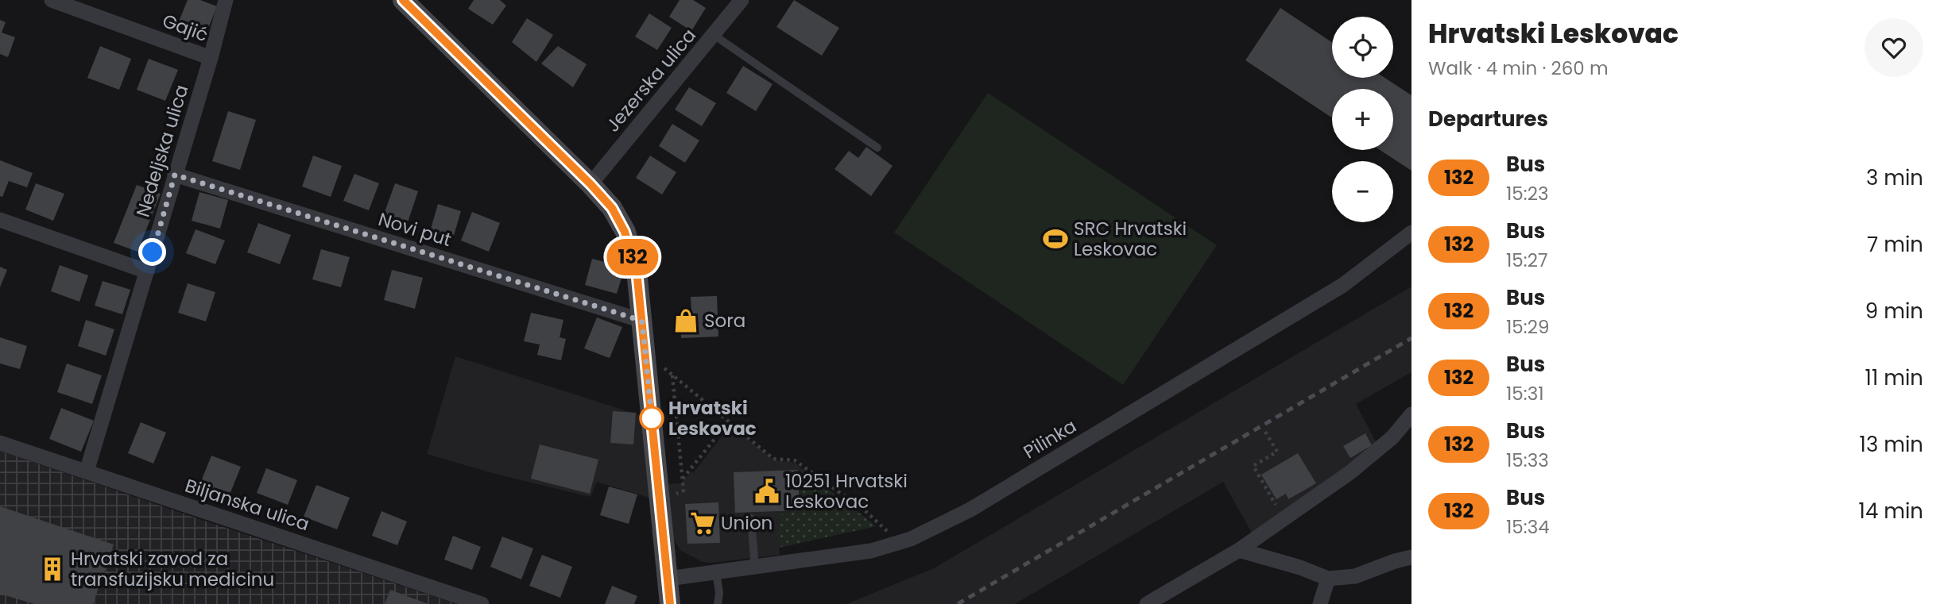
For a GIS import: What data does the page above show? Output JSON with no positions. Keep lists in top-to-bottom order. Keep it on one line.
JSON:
{"streets":{"street":["Gajić","Jezerska ulica","Nedeljska ulica","Novi put","Pilinka","Biljanska ulica"]},"crossings":[["Gajić","Nedeljska ulica"],["Nedeljska ulica","Novi put"],["Nedeljska ulica","Biljanska ulica"]],"places":{"sports":["SRC Hrvatski Leskovac"],"shop":["Sora"],"other":["Hrvatski Leskovac"],"public building":["10251 Hrvatski Leskovac"],"supermarket":["Union"],"building":["Hrvatski zavod za transfuzijsku medicinu"]},"lines":["bus line 132"],"page":{"on_map":"132","heading":[["Hrvatski Leskovac","Walk · 4 min · 260 m"],"Departures"],"map_buttons":["+","−"],"list":[{"mark":"132","name":"Bus","note":"15:23","value":"3 min"},{"mark":"132","name":"Bus","note":"15:27","value":"7 min"},{"mark":"132","name":"Bus","note":"15:29","value":"9 min"},{"mark":"132","name":"Bus","note":"15:31","value":"11 min"},{"mark":"132","name":"Bus","note":"15:33","value":"13 min"},{"mark":"132","name":"Bus","note":"15:34","value":"14 min"}]}}
